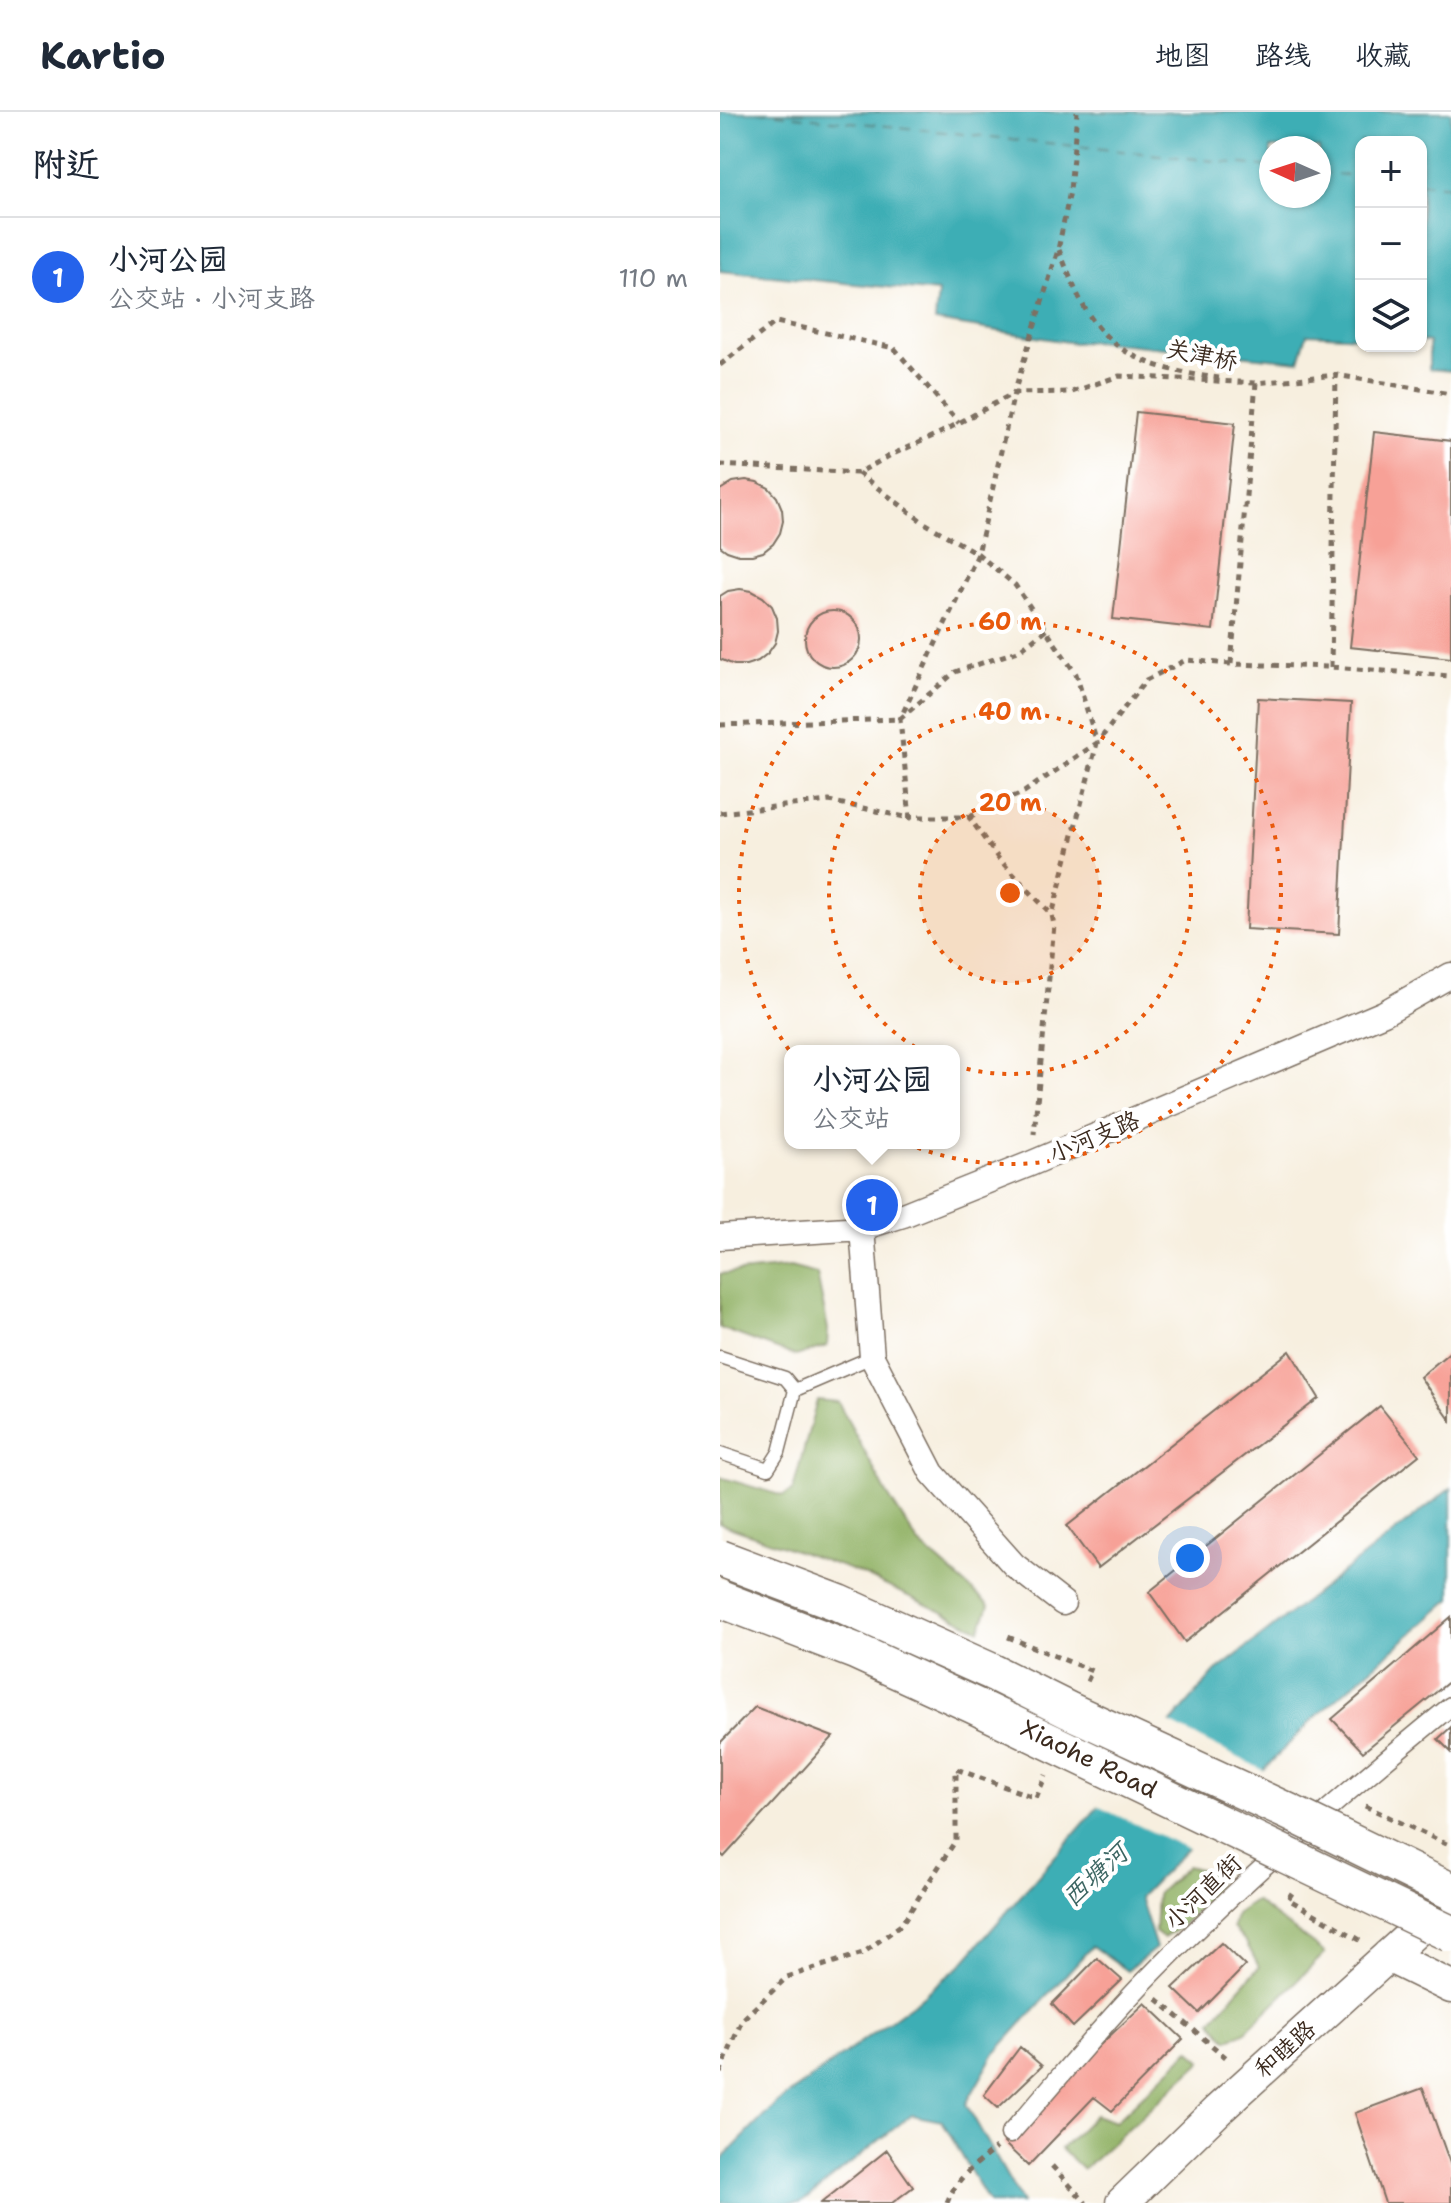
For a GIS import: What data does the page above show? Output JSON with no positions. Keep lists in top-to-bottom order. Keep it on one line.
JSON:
{"streets":{"main road":["Xiaohe Road"],"street":["小河支路","小河直街","和睦路"],"path":["关津桥"]},"water":["西塘河"],"north":"left","page":{"header":"Kartio","nav":["地图","路线","收藏"],"heading":"附近","map_buttons":["+","−"],"list":[{"mark":"1","name":"小河公园","note":"公交站 · 小河支路","value":"110 m"}],"popup":["小河公园","公交站"],"pins":"1"},"rings":["60 m","40 m","20 m"]}
